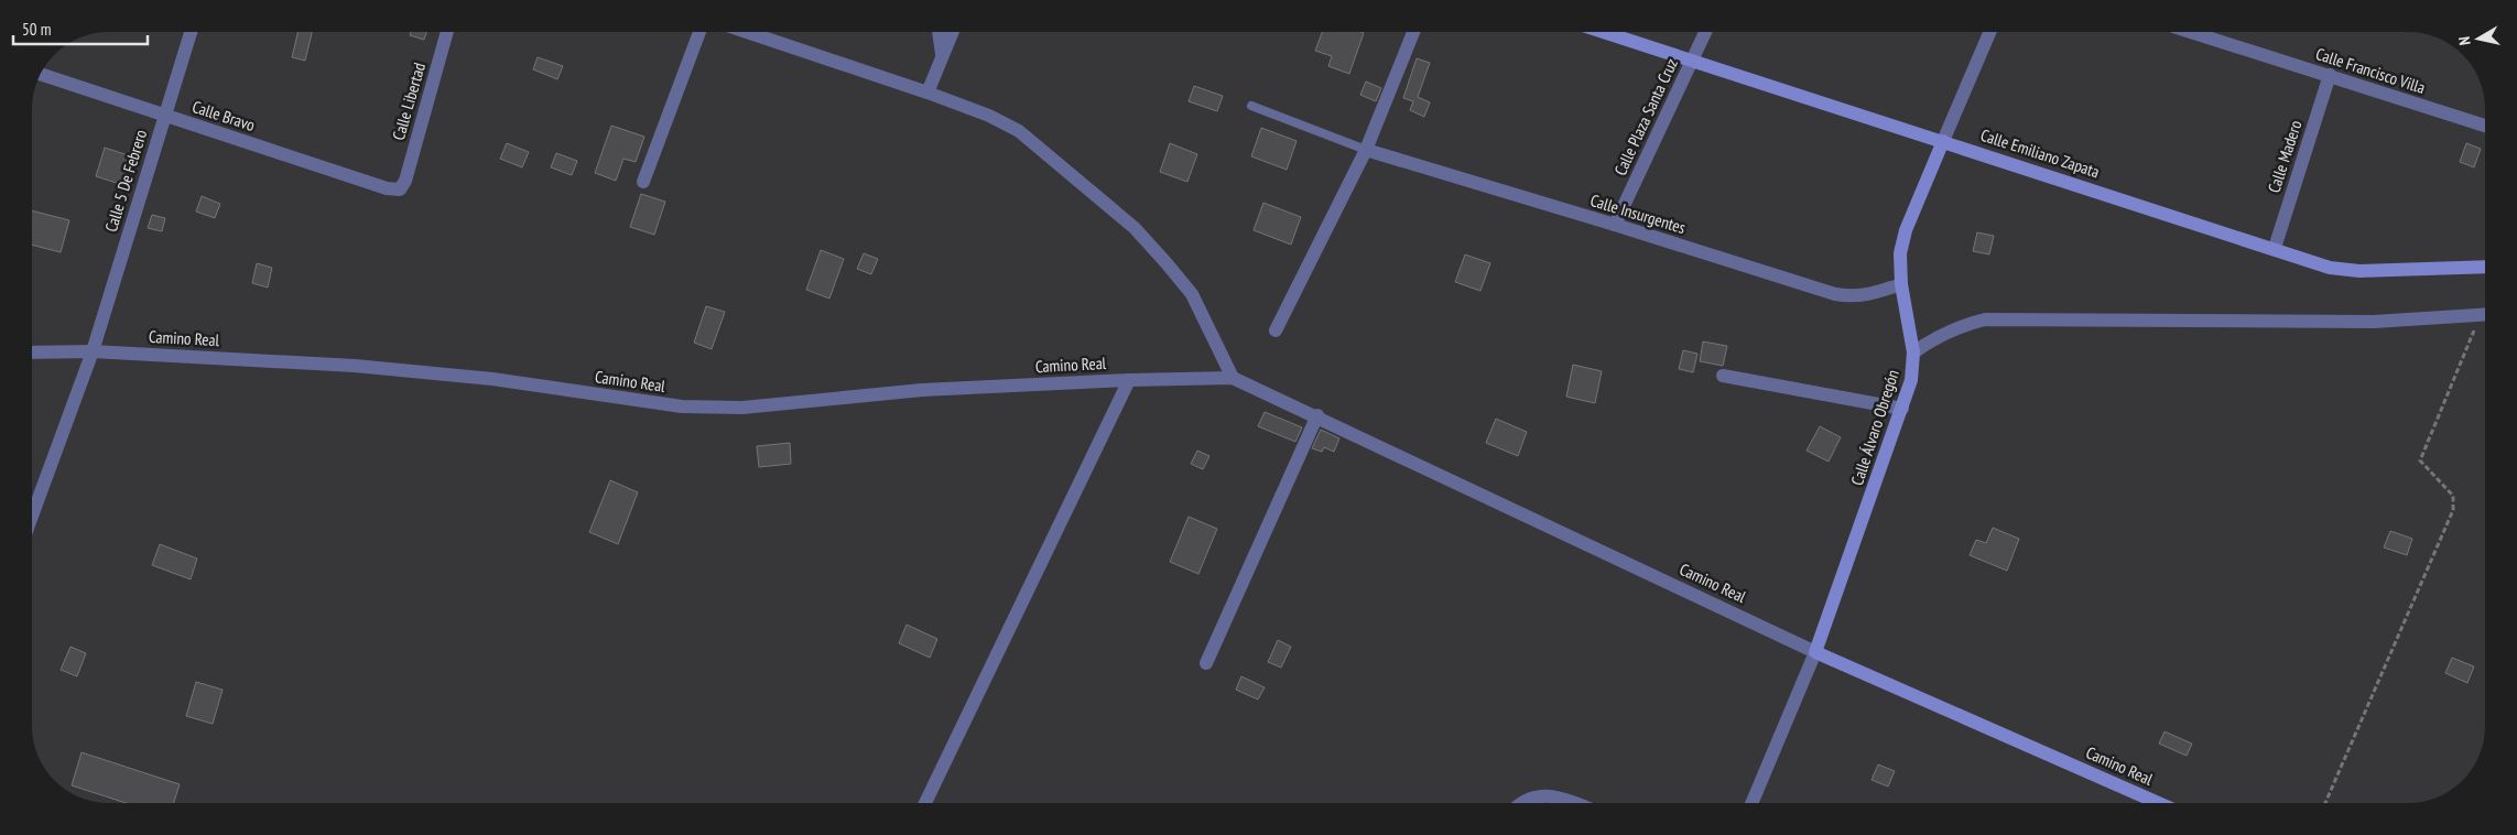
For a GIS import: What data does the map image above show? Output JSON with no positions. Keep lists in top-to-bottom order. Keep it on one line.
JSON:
{"streets":{"street":["Calle Francisco Villa","Calle Libertad","Calle Bravo","Calle Plaza Santa Cruz","Calle Emiliano Zapata","Calle Madero","Calle 5 De Febrero","Calle Insurgentes","Camino Real","Calle Álvaro Obregón"]},"crossings":[["Calle Francisco Villa","Calle Madero"],["Calle Libertad","Calle Bravo"],["Calle Bravo","Calle 5 De Febrero"],["Calle Plaza Santa Cruz","Calle Emiliano Zapata"],["Calle Plaza Santa Cruz","Calle Insurgentes"],["Calle Emiliano Zapata","Calle Madero"],["Calle Emiliano Zapata","Calle Álvaro Obregón"],["Calle 5 De Febrero","Camino Real"],["Calle Insurgentes","Calle Álvaro Obregón"],["Camino Real","Calle Álvaro Obregón"]],"scale_bar":"50 m","north":"left"}
